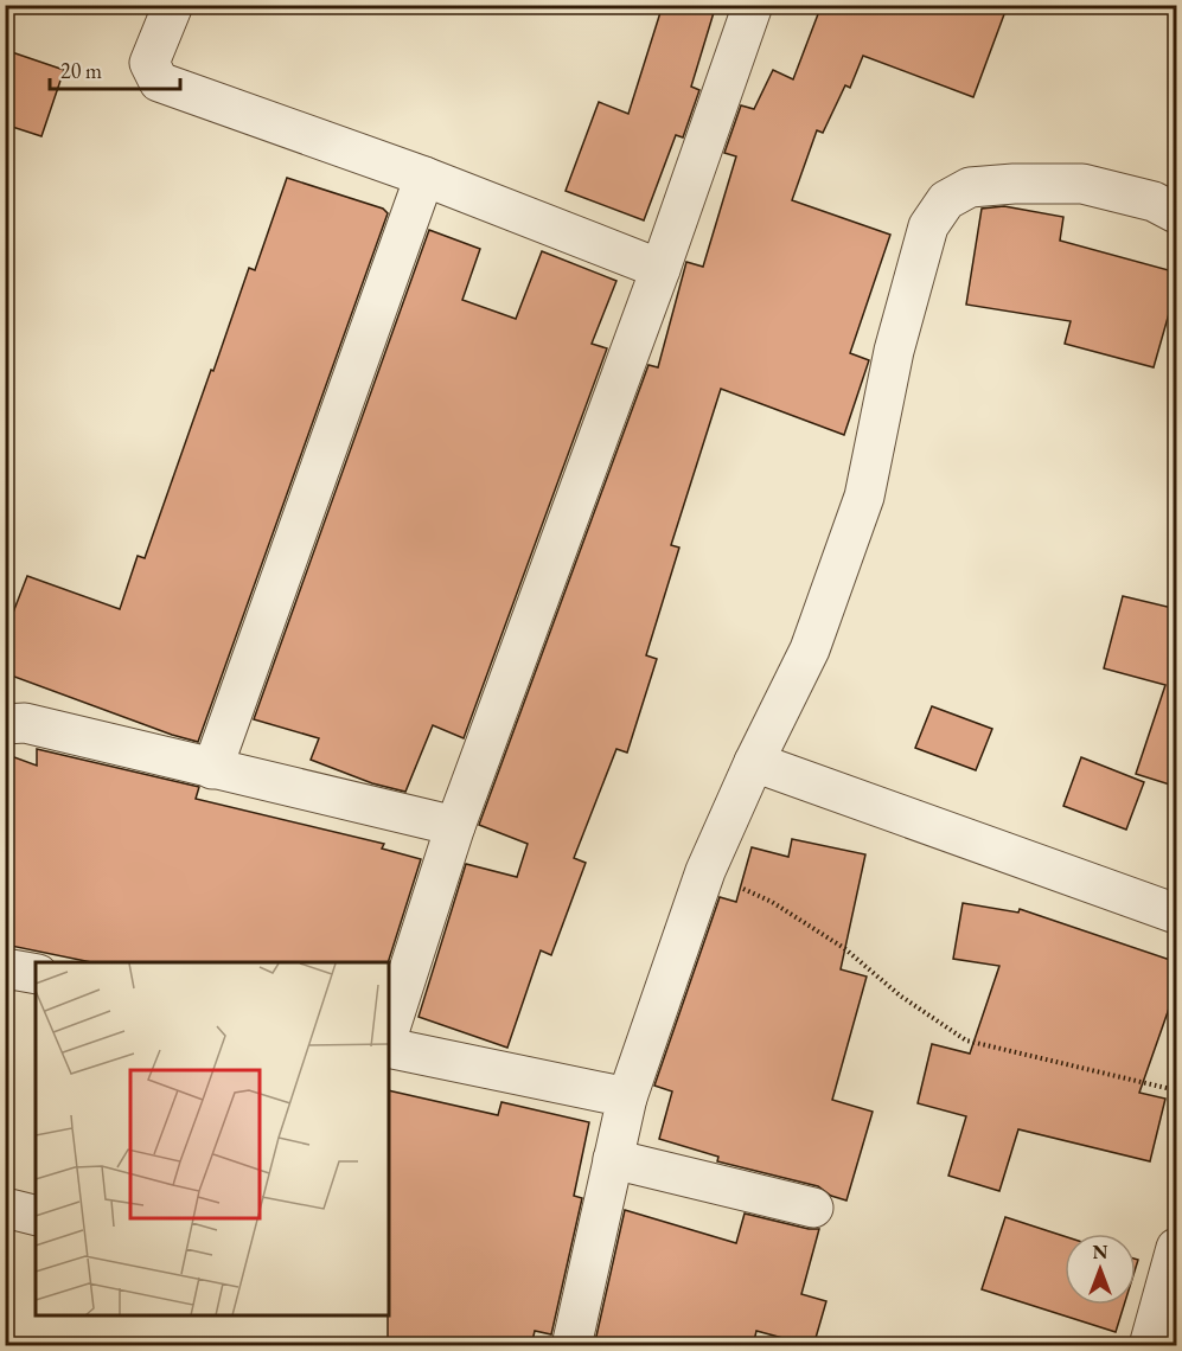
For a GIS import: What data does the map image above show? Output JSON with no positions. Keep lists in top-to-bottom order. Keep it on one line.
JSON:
{"scale_bar":"20 m","north":"top"}
